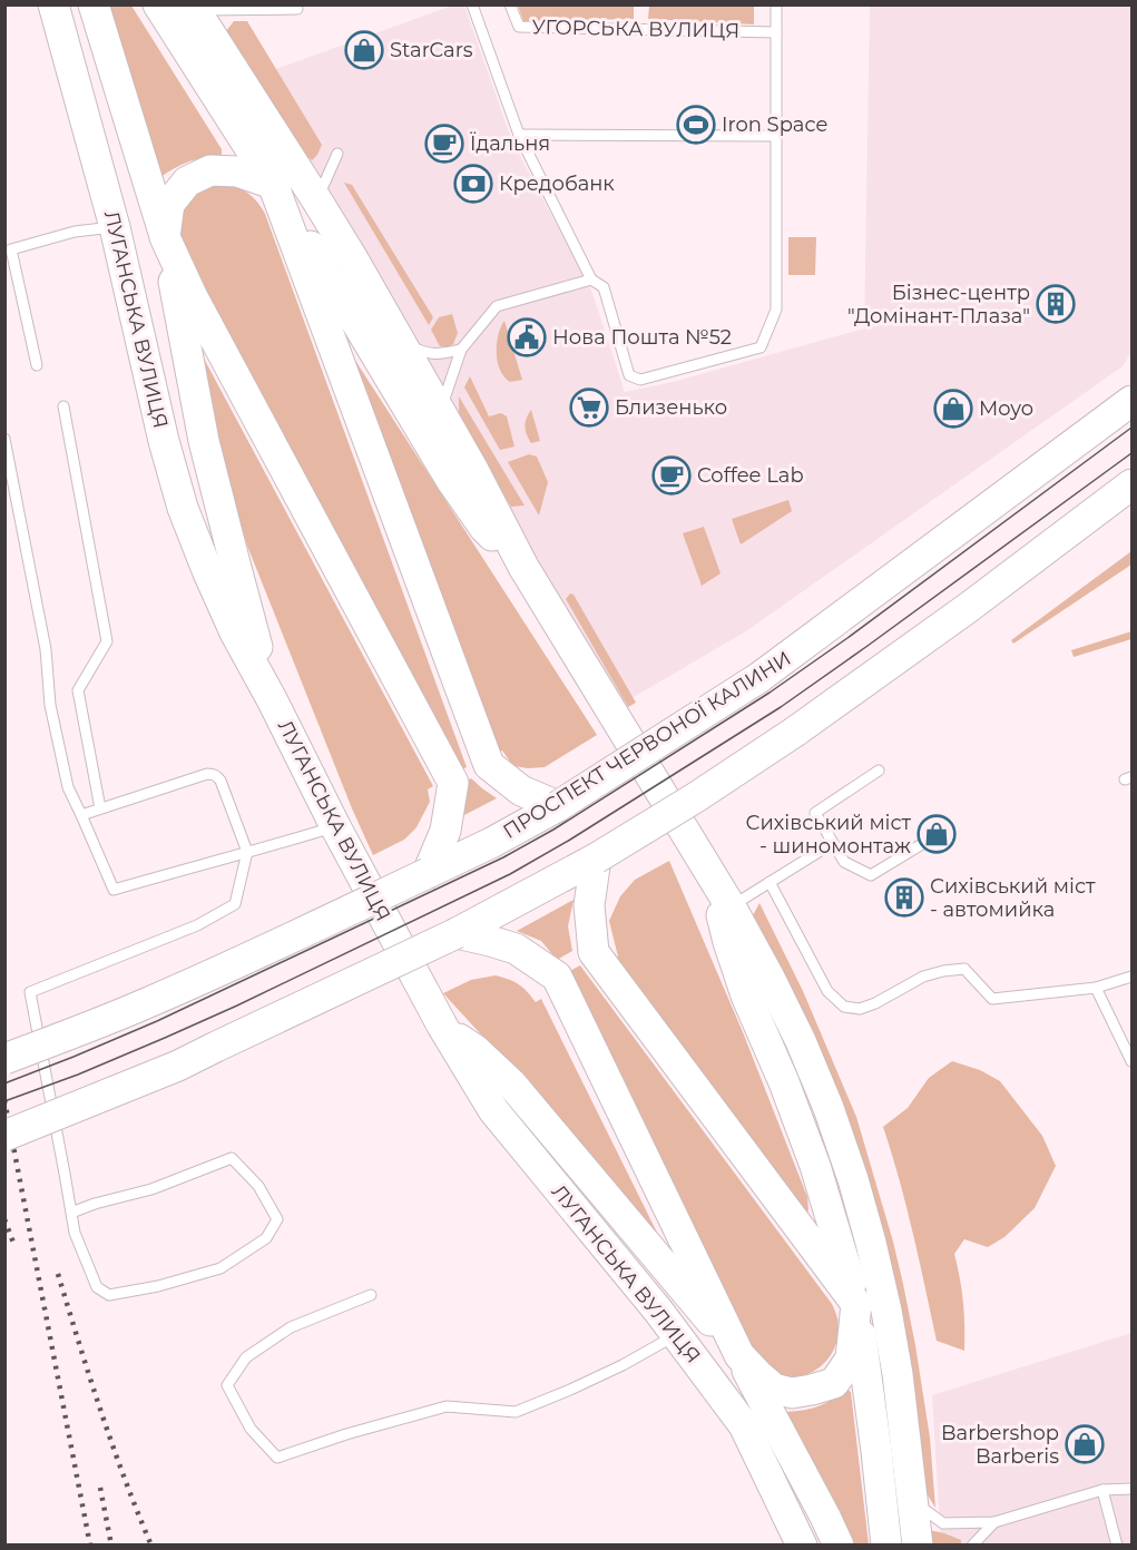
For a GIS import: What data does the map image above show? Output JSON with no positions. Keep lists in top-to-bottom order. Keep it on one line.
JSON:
{"streets":{"main road":["ЛУГАНСЬКА ВУЛИЦЯ","ПРОСПЕКТ ЧЕРВОНОЇ КАЛИНИ"],"lane":["УГОРСЬКА ВУЛИЦЯ"]},"places":{"shop":["StarCars","Moyo","Сихівський міст - шиномонтаж","Barbershop Barberis"],"sports":["Iron Space"],"cafe":["Їдальня","Coffee Lab"],"bank":["Кредобанк"],"building":["Бізнес-центр \"Домінант-Плаза\"","Сихівський міст - автомийка"],"public building":["Нова Пошта №52"],"supermarket":["Близенько"]}}
